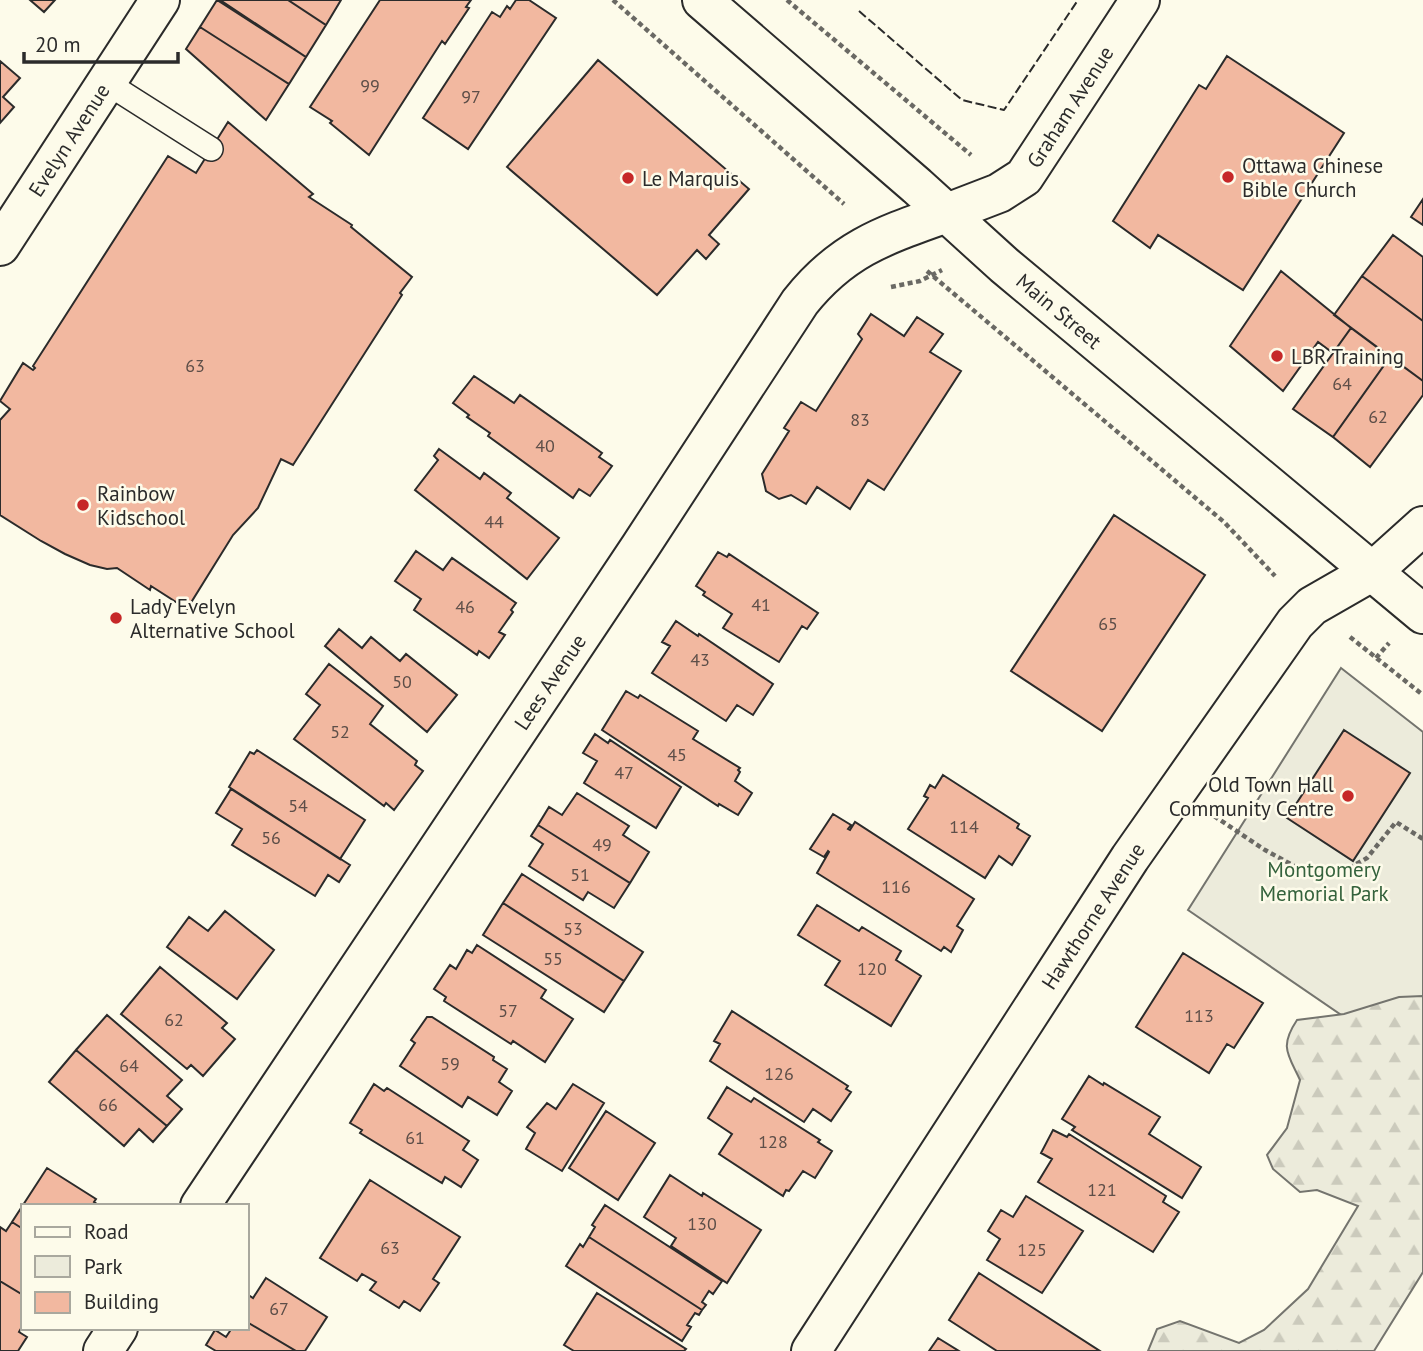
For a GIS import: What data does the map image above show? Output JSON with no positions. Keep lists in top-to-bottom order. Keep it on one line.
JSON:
{"streets":{"main road":["Graham Avenue","Evelyn Avenue","Main Street","Lees Avenue","Hawthorne Avenue"]},"crossings":[["Graham Avenue","Main Street"],["Graham Avenue","Lees Avenue"],["Main Street","Lees Avenue"],["Main Street","Hawthorne Avenue"]],"parks":["Montgomery Memorial Park"],"places":["Ottawa Chinese Bible Church","Le Marquis","LBR Training","Rainbow Kidschool","Lady Evelyn Alternative School","Old Town Hall Community Centre"],"house_numbers":["99","97","63","64","62","83","40","44","41","46","65","43","50","52","45","47","54","114","56","49","51","116","53","55","120","57","113","62","59","64","126","66","61","128","121","130","63","125","67"],"legend":["Road","Park","Building"],"scale_bar":"20 m"}
